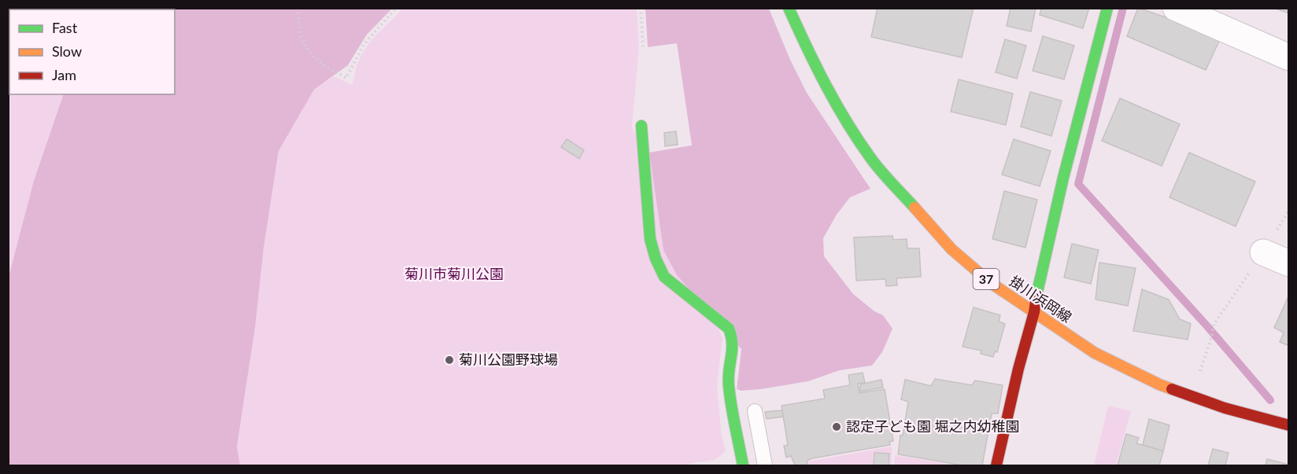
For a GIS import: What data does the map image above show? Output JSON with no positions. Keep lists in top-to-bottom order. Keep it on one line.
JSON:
{"streets":{"street":["37","掛川浜岡線"]},"parks":["菊川市菊川公園"],"places":["菊川公園野球場","認定子ども園 堀之内幼稚園"],"legend":["Fast","Slow","Jam"]}
